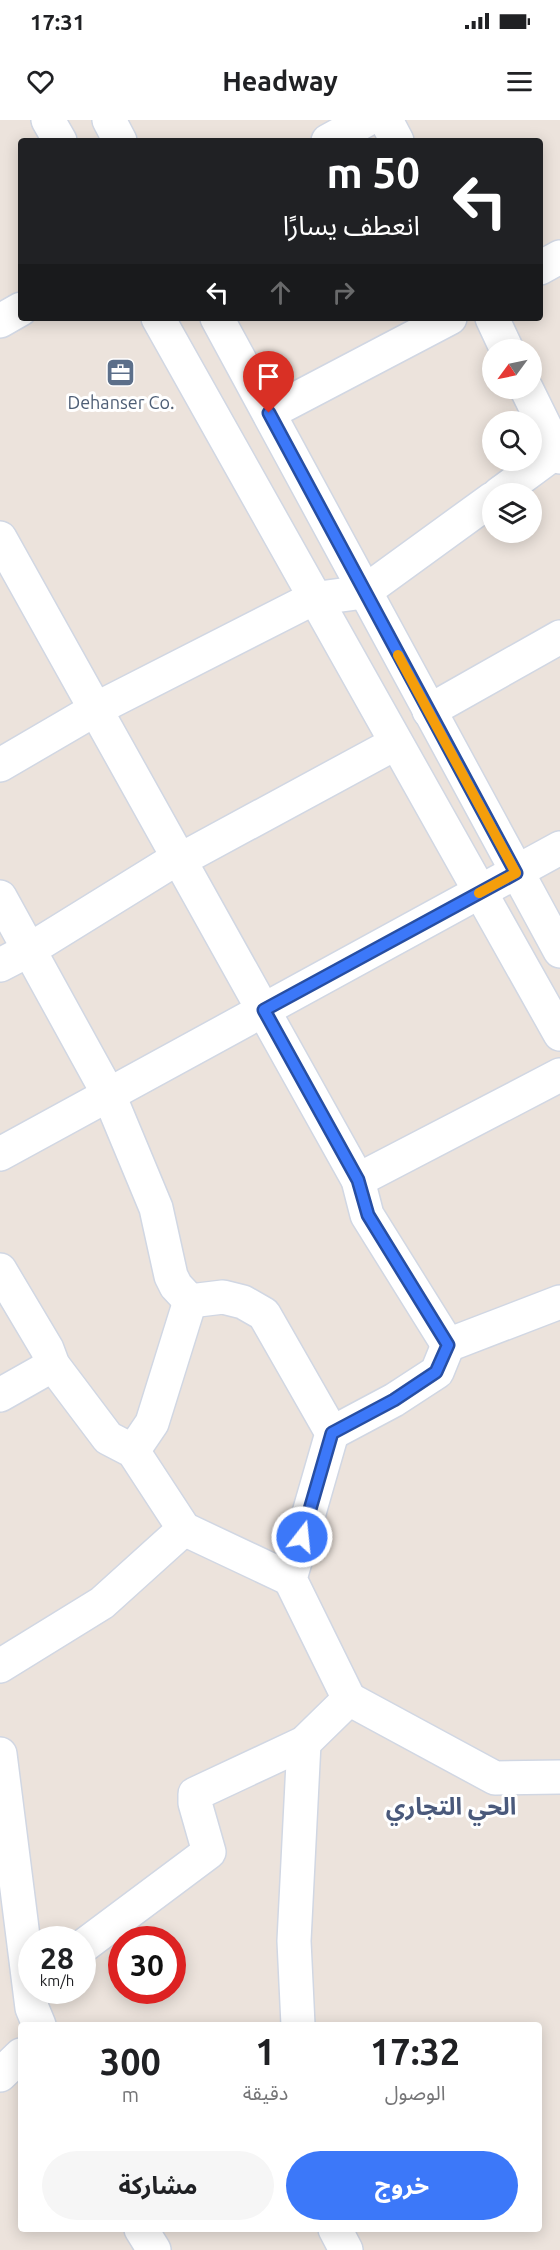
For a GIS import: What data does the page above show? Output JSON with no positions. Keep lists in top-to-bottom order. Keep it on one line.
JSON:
{"districts":["الحي التجاري"],"places":{"office":["Dehanser Co."]},"north":"bottom left","page":{"status":"17:31","header":"Headway","turn":["50 m","انعطف يسارًا"],"speed":"28 km/h","limit":"30","eta":["17:32","الوصول","1","دقيقة","300","m"],"buttons":["خروج","مشاركة"]}}
